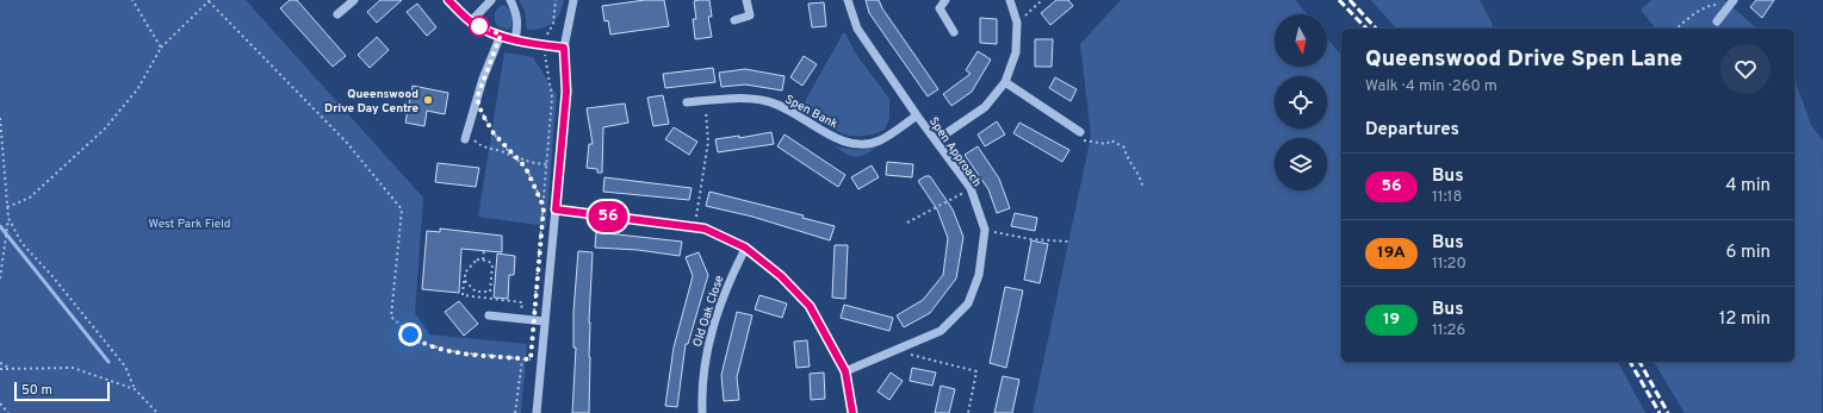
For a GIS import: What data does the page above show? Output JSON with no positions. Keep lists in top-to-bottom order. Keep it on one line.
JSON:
{"streets":{"street":["Spen Bank","Spen Approach","Old Oak Close"]},"crossings":[["Spen Bank","Spen Approach"]],"parks":["West Park Field"],"places":["Queenswood Drive Day Centre"],"lines":["bus line 56"],"scale_bar":"50 m","north":"bottom","page":{"on_map":"56","heading":[["Queenswood Drive Spen Lane","Walk · 4 min · 260 m"],"Departures"],"list":[{"mark":"56","name":"Bus","note":"11:18","value":"4 min"},{"mark":"19A","name":"Bus","note":"11:20","value":"6 min"},{"mark":"19","name":"Bus","note":"11:26","value":"12 min"}],"scale":"50 m"}}
